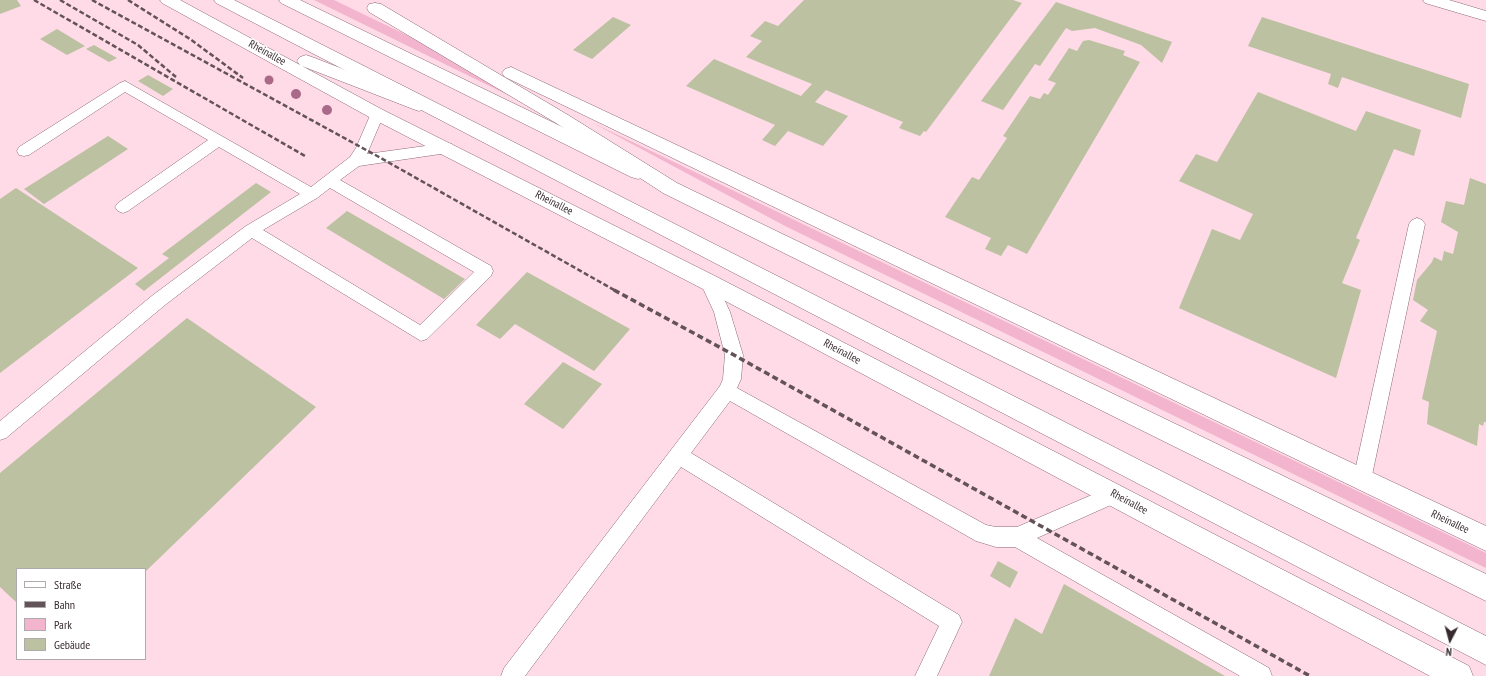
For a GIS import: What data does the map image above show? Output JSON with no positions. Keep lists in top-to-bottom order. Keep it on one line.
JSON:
{"streets":{"street":["Rheinallee"]},"legend":["Straße","Bahn","Park","Gebäude"],"north":"bottom"}
